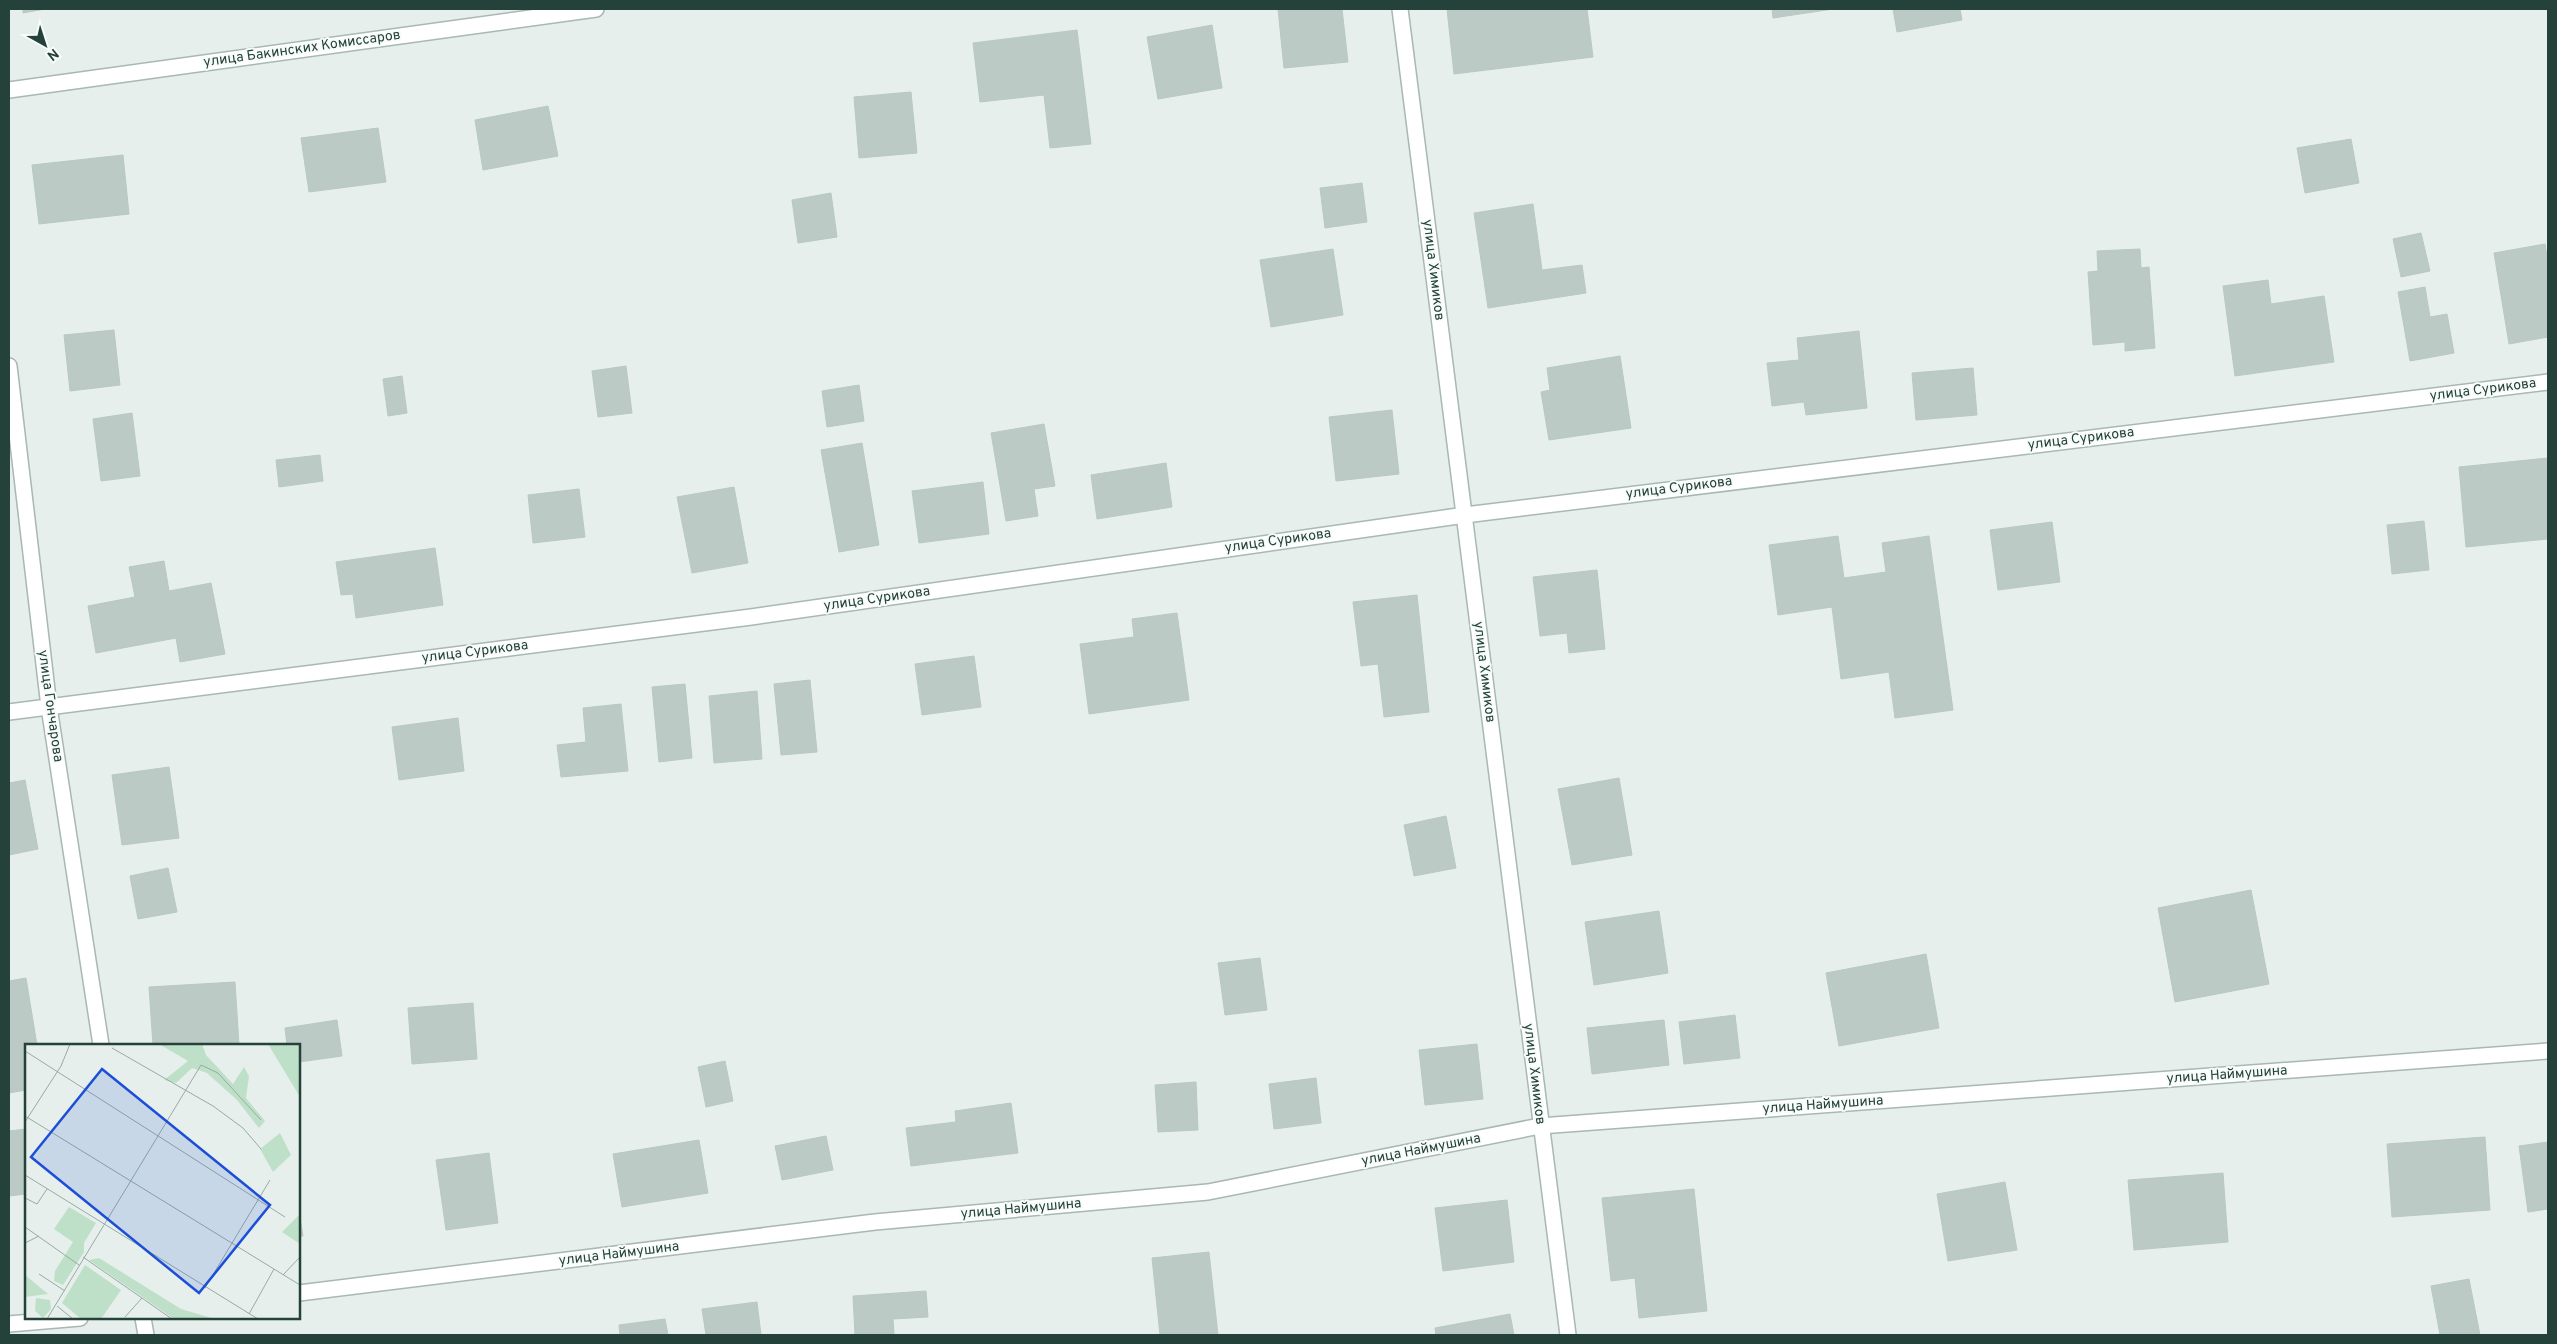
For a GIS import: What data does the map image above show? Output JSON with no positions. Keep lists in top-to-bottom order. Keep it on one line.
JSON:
{"streets":{"street":["улица Бакинских Комиссаров","улица Химиков","улица Сурикова","улица Гончарова","улица Наймушина"]},"crossings":[["улица Химиков","улица Сурикова"],["улица Химиков","улица Наймушина"],["улица Сурикова","улица Гончарова"]],"north":"bottom right"}
